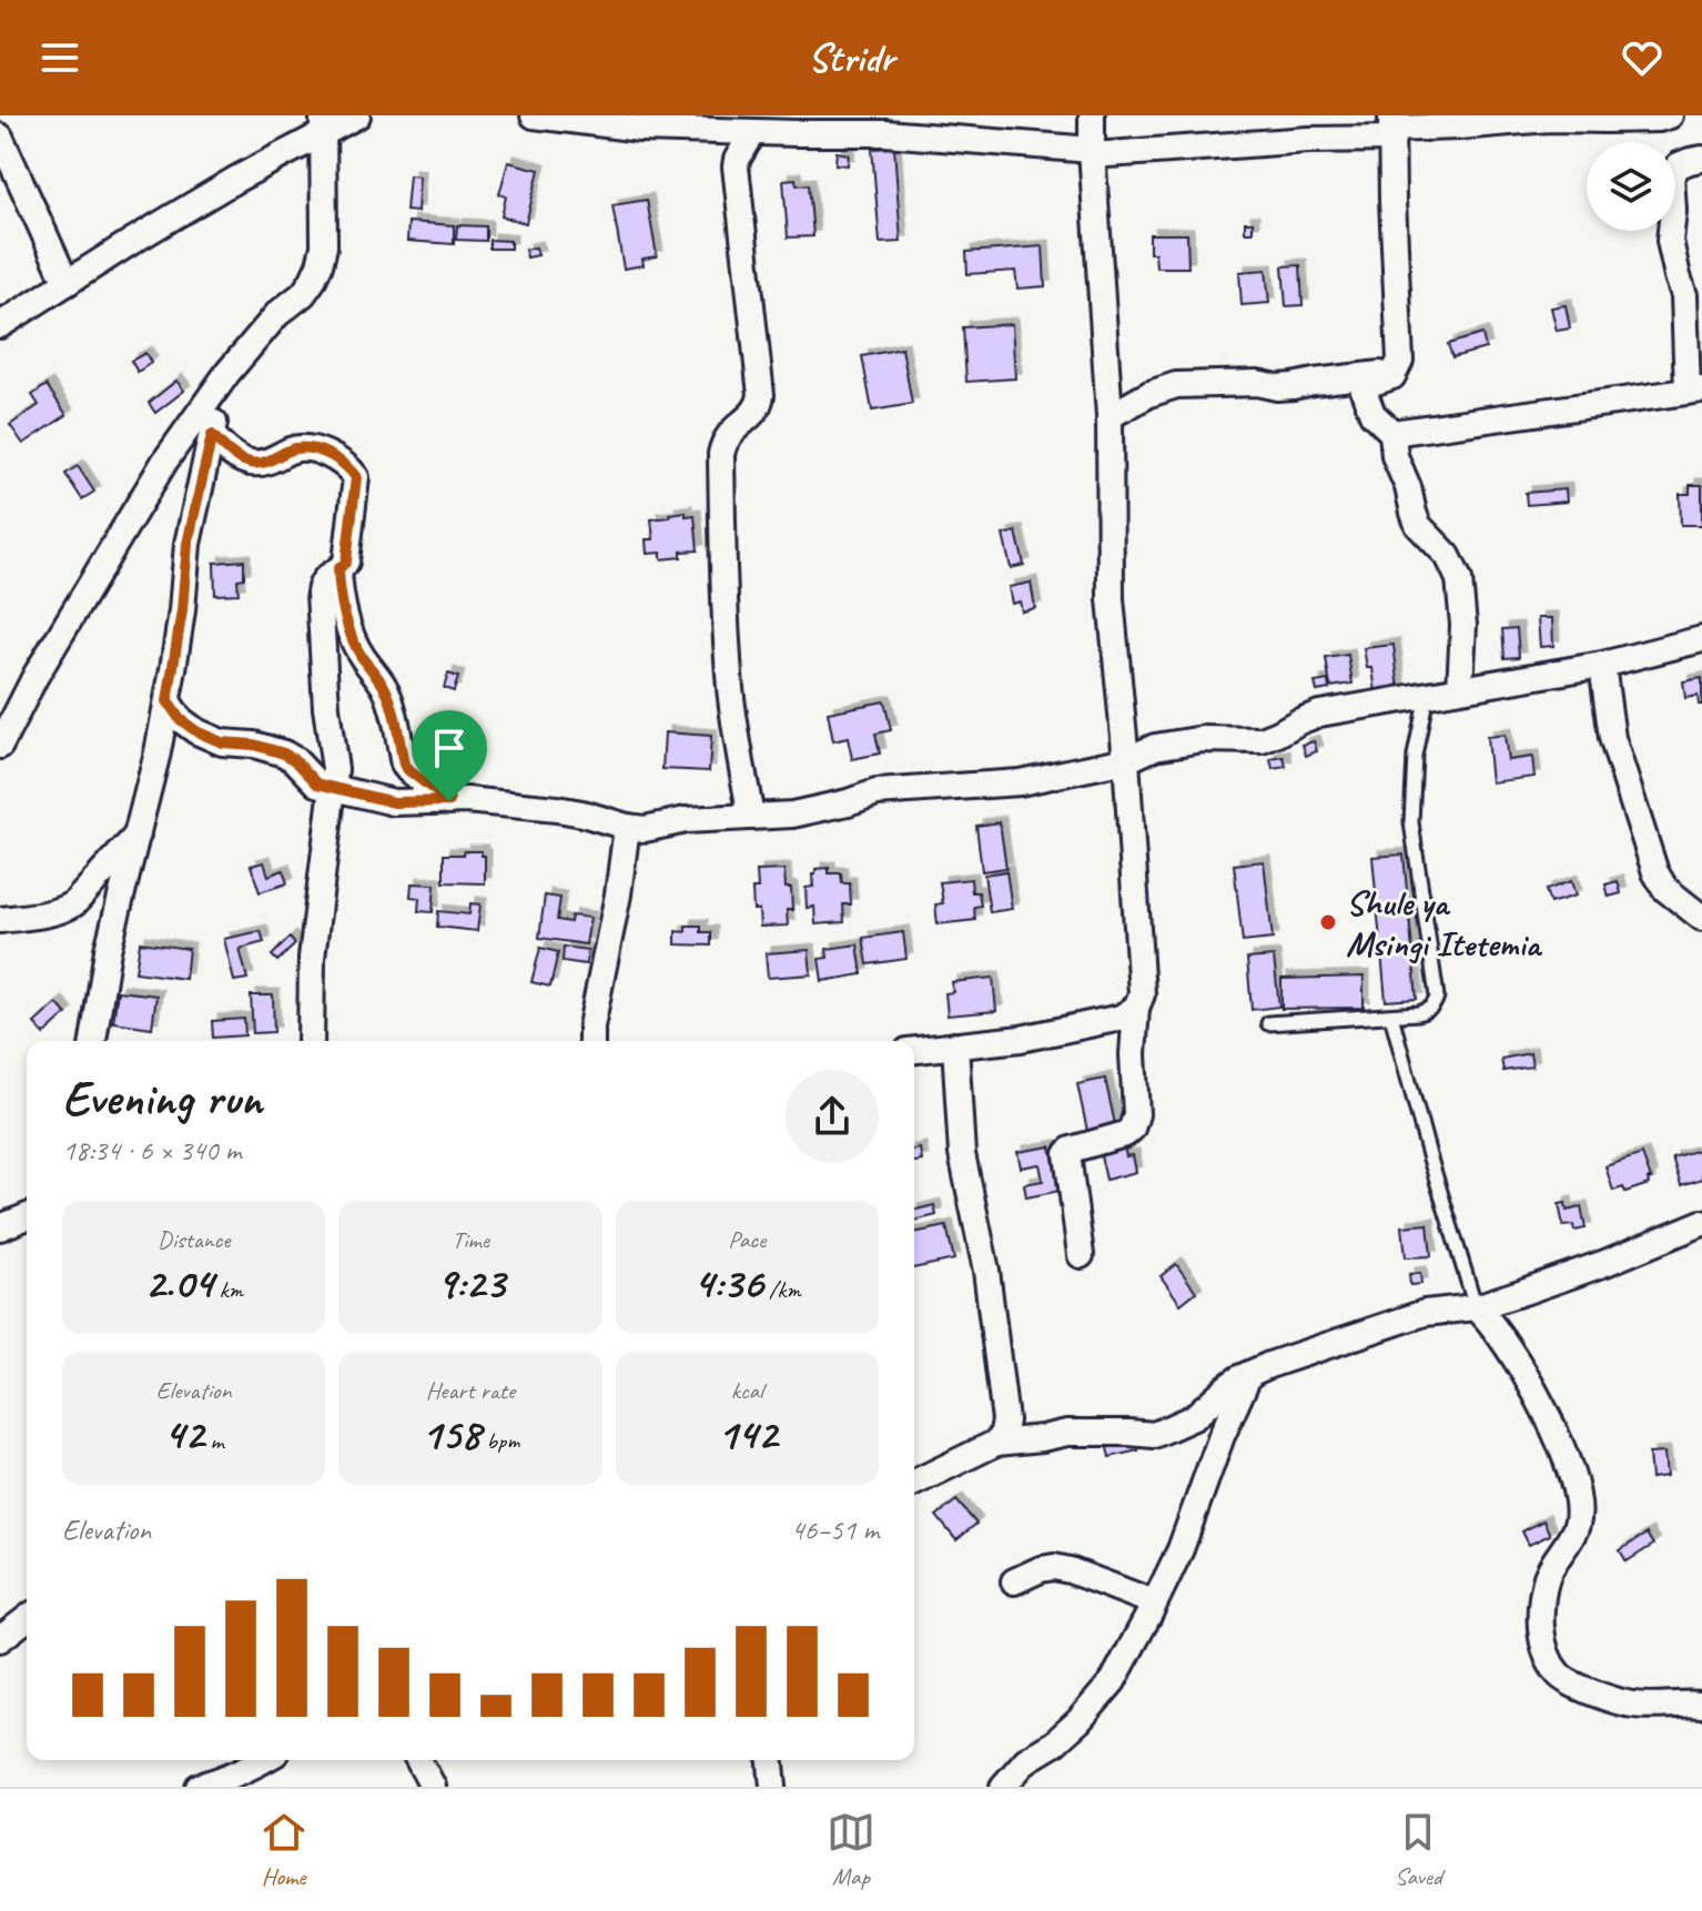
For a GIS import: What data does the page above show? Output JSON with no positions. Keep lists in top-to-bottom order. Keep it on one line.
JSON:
{"places":["Shule ya Msingi Itetemia"],"page":{"header":"Stridr","heading":["Evening run","18:34 · 6 × 340 m"],"stats":[["Distance","2.04 km"],["Time","9:23"],["Pace","4:36 /km"],["Elevation","42 m"],["Heart rate","158 bpm"],["kcal","142"]],"chart":["Elevation","46–51 m"],"tabs":["Home","Map","Saved"]}}
